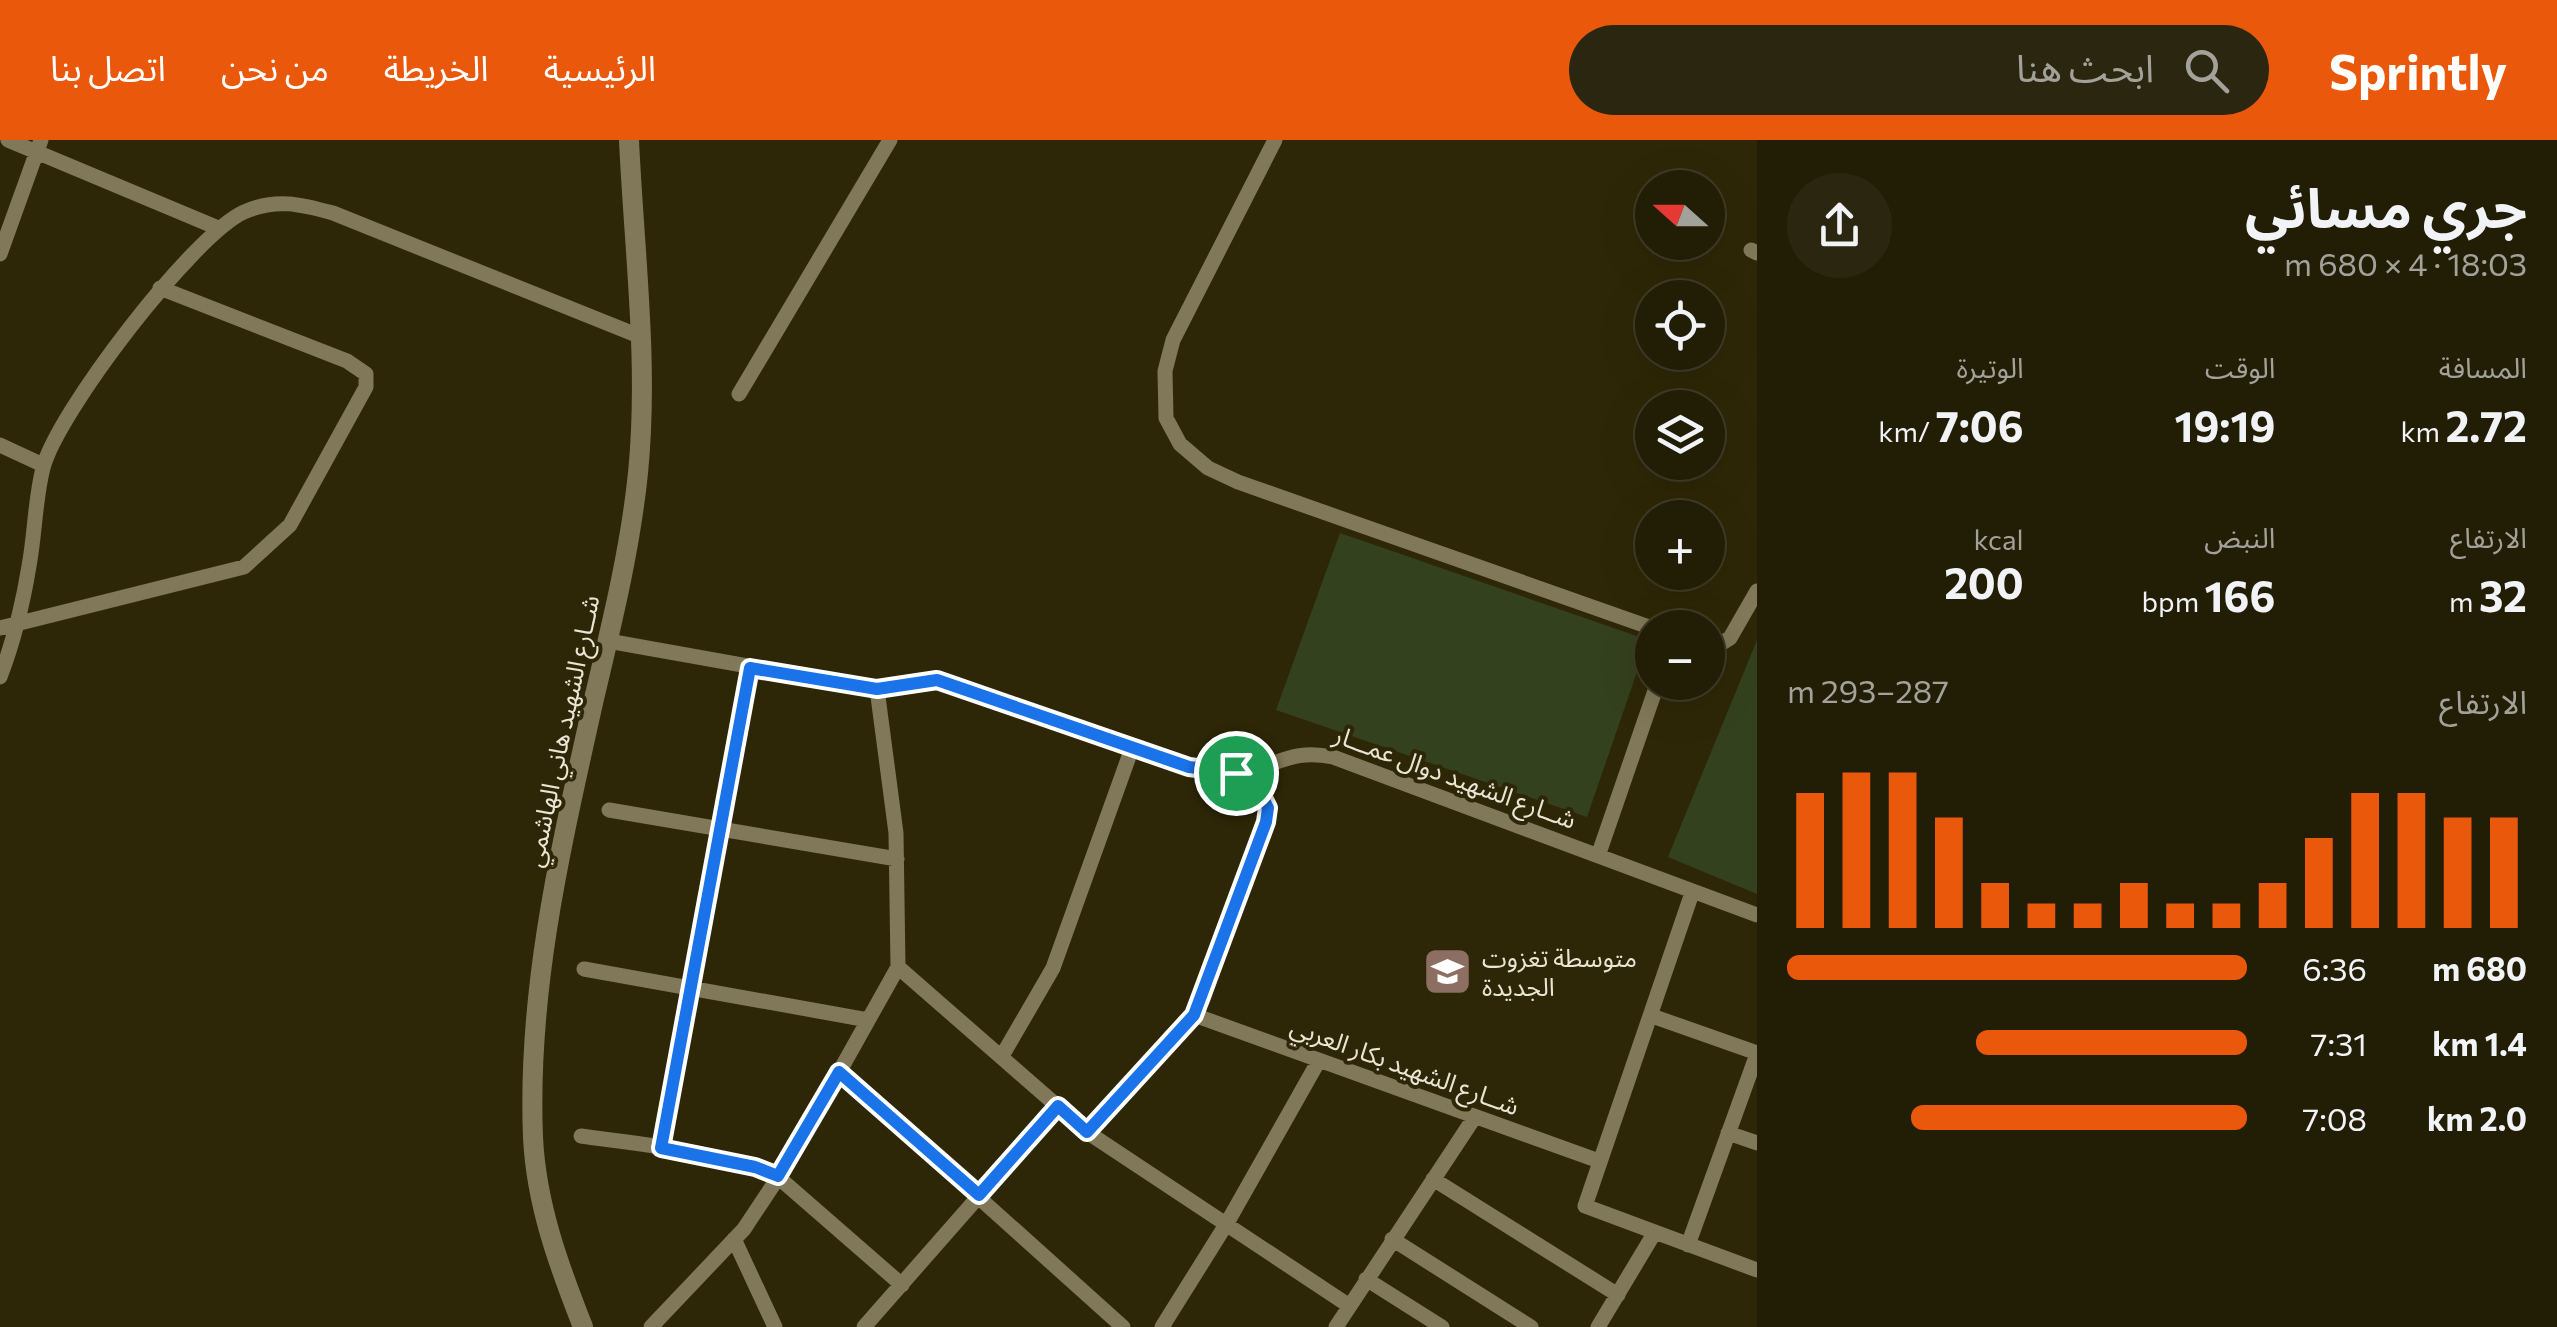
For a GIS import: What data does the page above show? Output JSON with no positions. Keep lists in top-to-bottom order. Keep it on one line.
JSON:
{"streets":{"street":["شــارع الشهيد هاني الهاشمي","شــارع الشهيد دوال عمـــار","شــارع الشهيد بكار العربي"]},"crossings":[["شــارع الشهيد هاني الهاشمي","شــارع الشهيد دوال عمـــار"]],"places":{"school or university":["متوسطة تغزوت الجديدة"]},"north":"left","page":{"header":"Sprintly","search":"ابحث هنا","nav":["الرئيسية","الخريطة","من نحن","اتصل بنا"],"heading":["جري مسائي","18:03 · 4 × 680 m"],"map_buttons":["+","−"],"stats":[["المسافة","2.72 km"],["الوقت","19:19"],["الوتيرة","7:06 /km"],["الارتفاع","32 m"],["النبض","166 bpm"],["kcal","200"]],"chart":["الارتفاع","287–293 m"],"list":[{"name":"680 m","note":"6:36"},{"name":"1.4 km","note":"7:31"},{"name":"2.0 km","note":"7:08"}]}}
